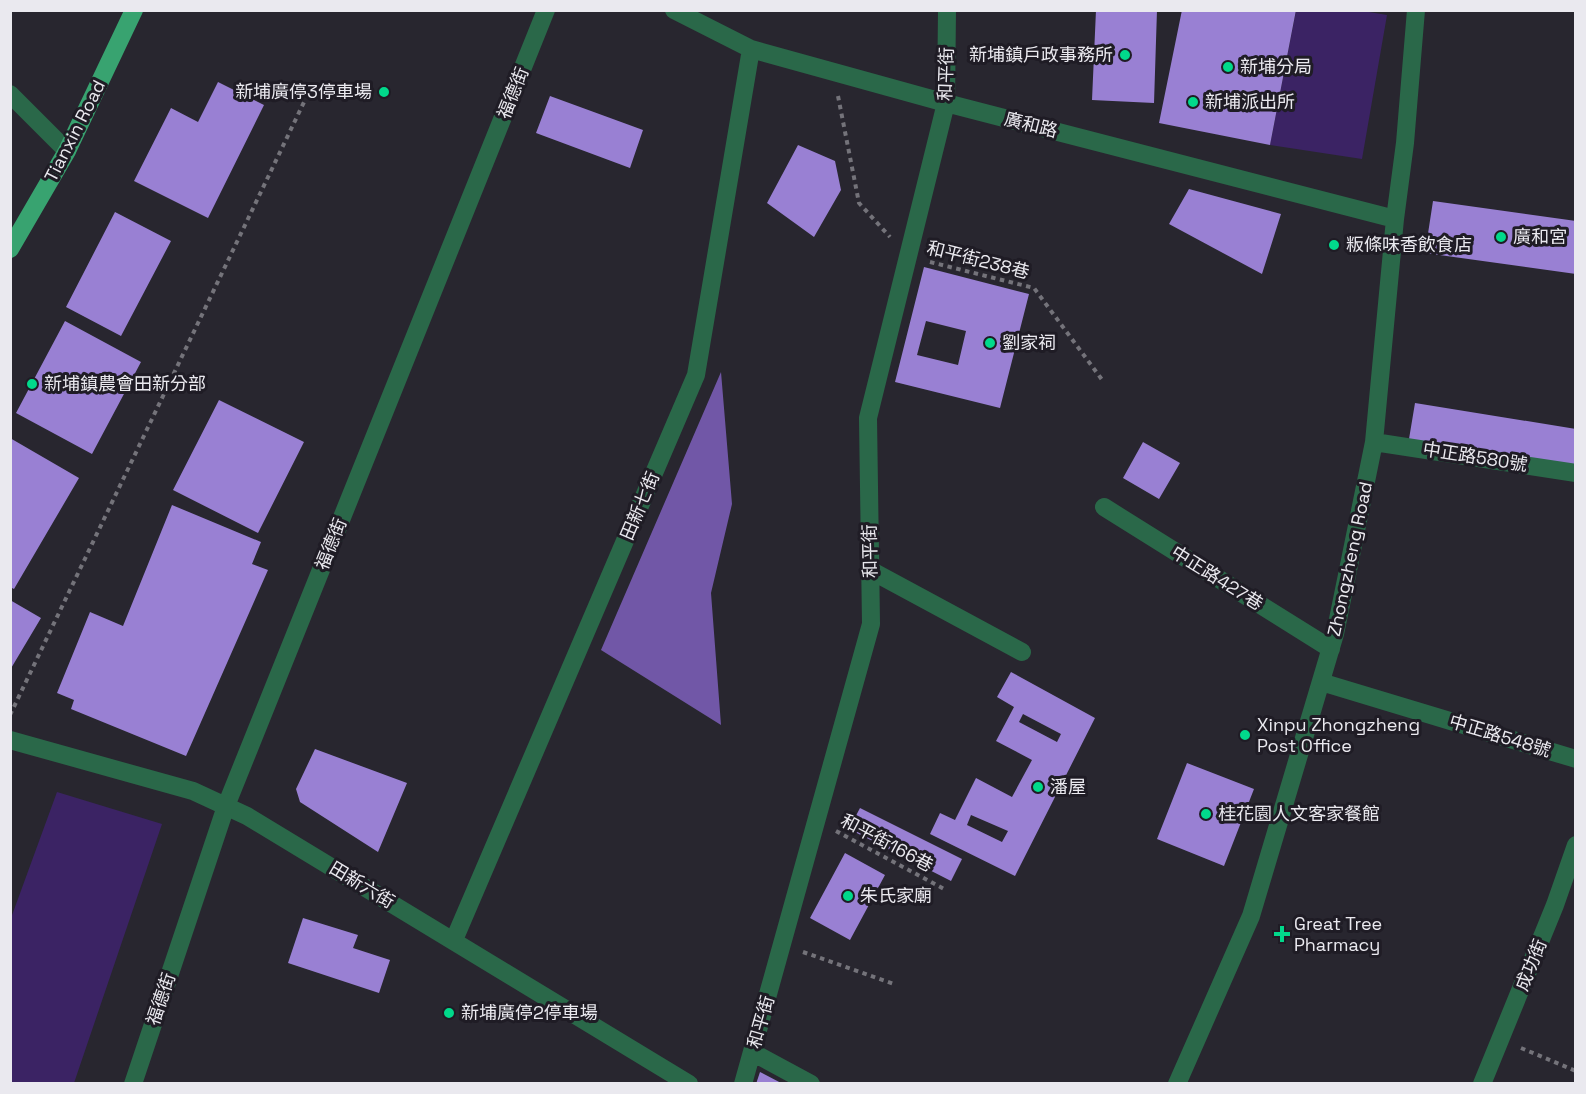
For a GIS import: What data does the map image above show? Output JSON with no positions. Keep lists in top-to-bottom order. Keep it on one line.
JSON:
{"streets":{"main road":["Tianxin Road"],"street":["和平街","福德街","廣和路","中正路580號","田新七街","Zhongzheng Road","中正路427巷","中正路548號","田新六街","成功街"],"path":["和平街238巷","和平街166巷"]},"crossings":[["和平街","廣和路"],["和平街","和平街238巷"],["和平街","和平街166巷"],["福德街","田新六街"],["廣和路","田新七街"],["廣和路","Zhongzheng Road"],["中正路580號","Zhongzheng Road"],["田新七街","田新六街"],["Zhongzheng Road","中正路427巷"],["Zhongzheng Road","中正路548號"]],"places":{"other":["新埔鎮戶政事務所","新埔分局","新埔廣停3停車場","新埔派出所","廣和宮","粄條味香飲食店","劉家祠","新埔鎮農會田新分部","Xinpu Zhongzheng Post Office","潘屋","桂花園人文客家餐館","朱氏家廟","新埔廣停2停車場"],"health":["Great Tree Pharmacy"]}}
